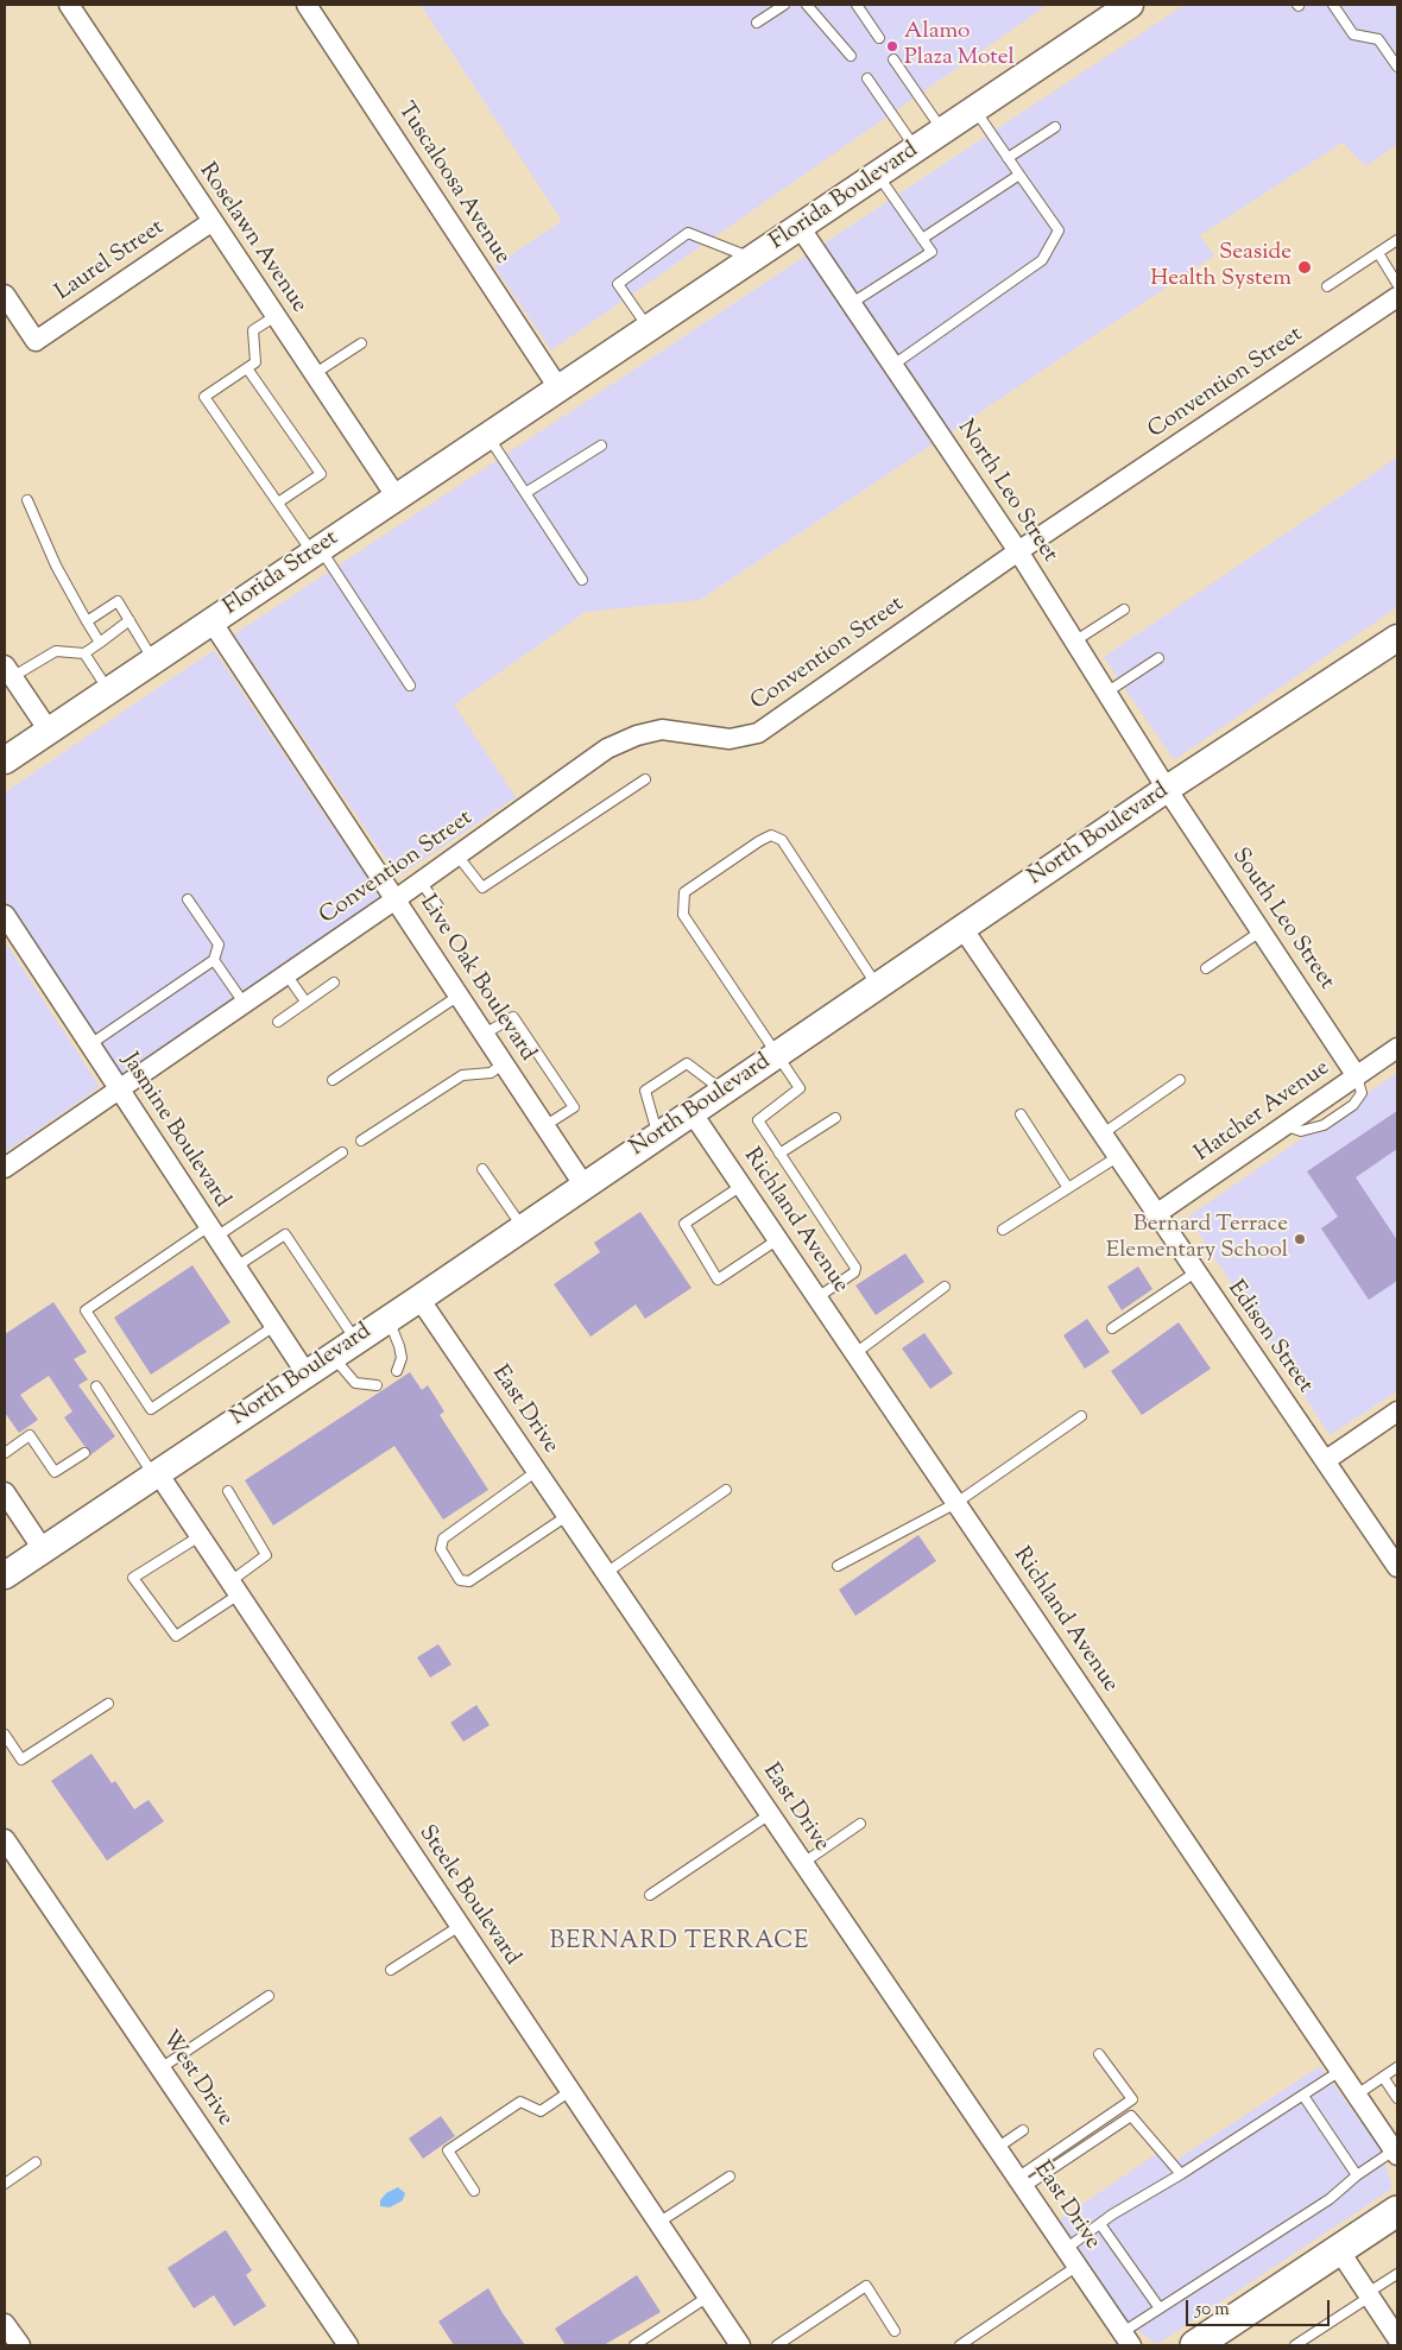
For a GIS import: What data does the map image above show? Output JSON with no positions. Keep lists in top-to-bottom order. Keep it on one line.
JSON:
{"streets":{"street":["Tuscaloosa Avenue","Florida Boulevard","Roselawn Avenue","Laurel Street","Convention Street","North Leo Street","Florida Street","North Boulevard","South Leo Street","Live Oak Boulevard","Hatcher Avenue","Jasmine Boulevard","Richland Avenue","Edison Street","East Drive","Steele Boulevard","West Drive"]},"crossings":[["Tuscaloosa Avenue","Florida Boulevard"],["Tuscaloosa Avenue","Florida Street"],["Florida Boulevard","North Leo Street"],["Florida Boulevard","Florida Street"],["Roselawn Avenue","Laurel Street"],["Roselawn Avenue","Florida Street"],["Convention Street","North Leo Street"],["Convention Street","Live Oak Boulevard"],["Convention Street","Jasmine Boulevard"],["North Leo Street","North Boulevard"],["North Leo Street","South Leo Street"],["Florida Street","Live Oak Boulevard"],["North Boulevard","South Leo Street"],["North Boulevard","Live Oak Boulevard"],["North Boulevard","Jasmine Boulevard"],["North Boulevard","Richland Avenue"],["North Boulevard","Edison Street"],["North Boulevard","East Drive"],["North Boulevard","Steele Boulevard"],["South Leo Street","Hatcher Avenue"],["Hatcher Avenue","Edison Street"]],"districts":["BERNARD TERRACE"],"places":["Alamo Plaza Motel","Seaside Health System","Bernard Terrace Elementary School"],"scale_bar":"50 m"}
